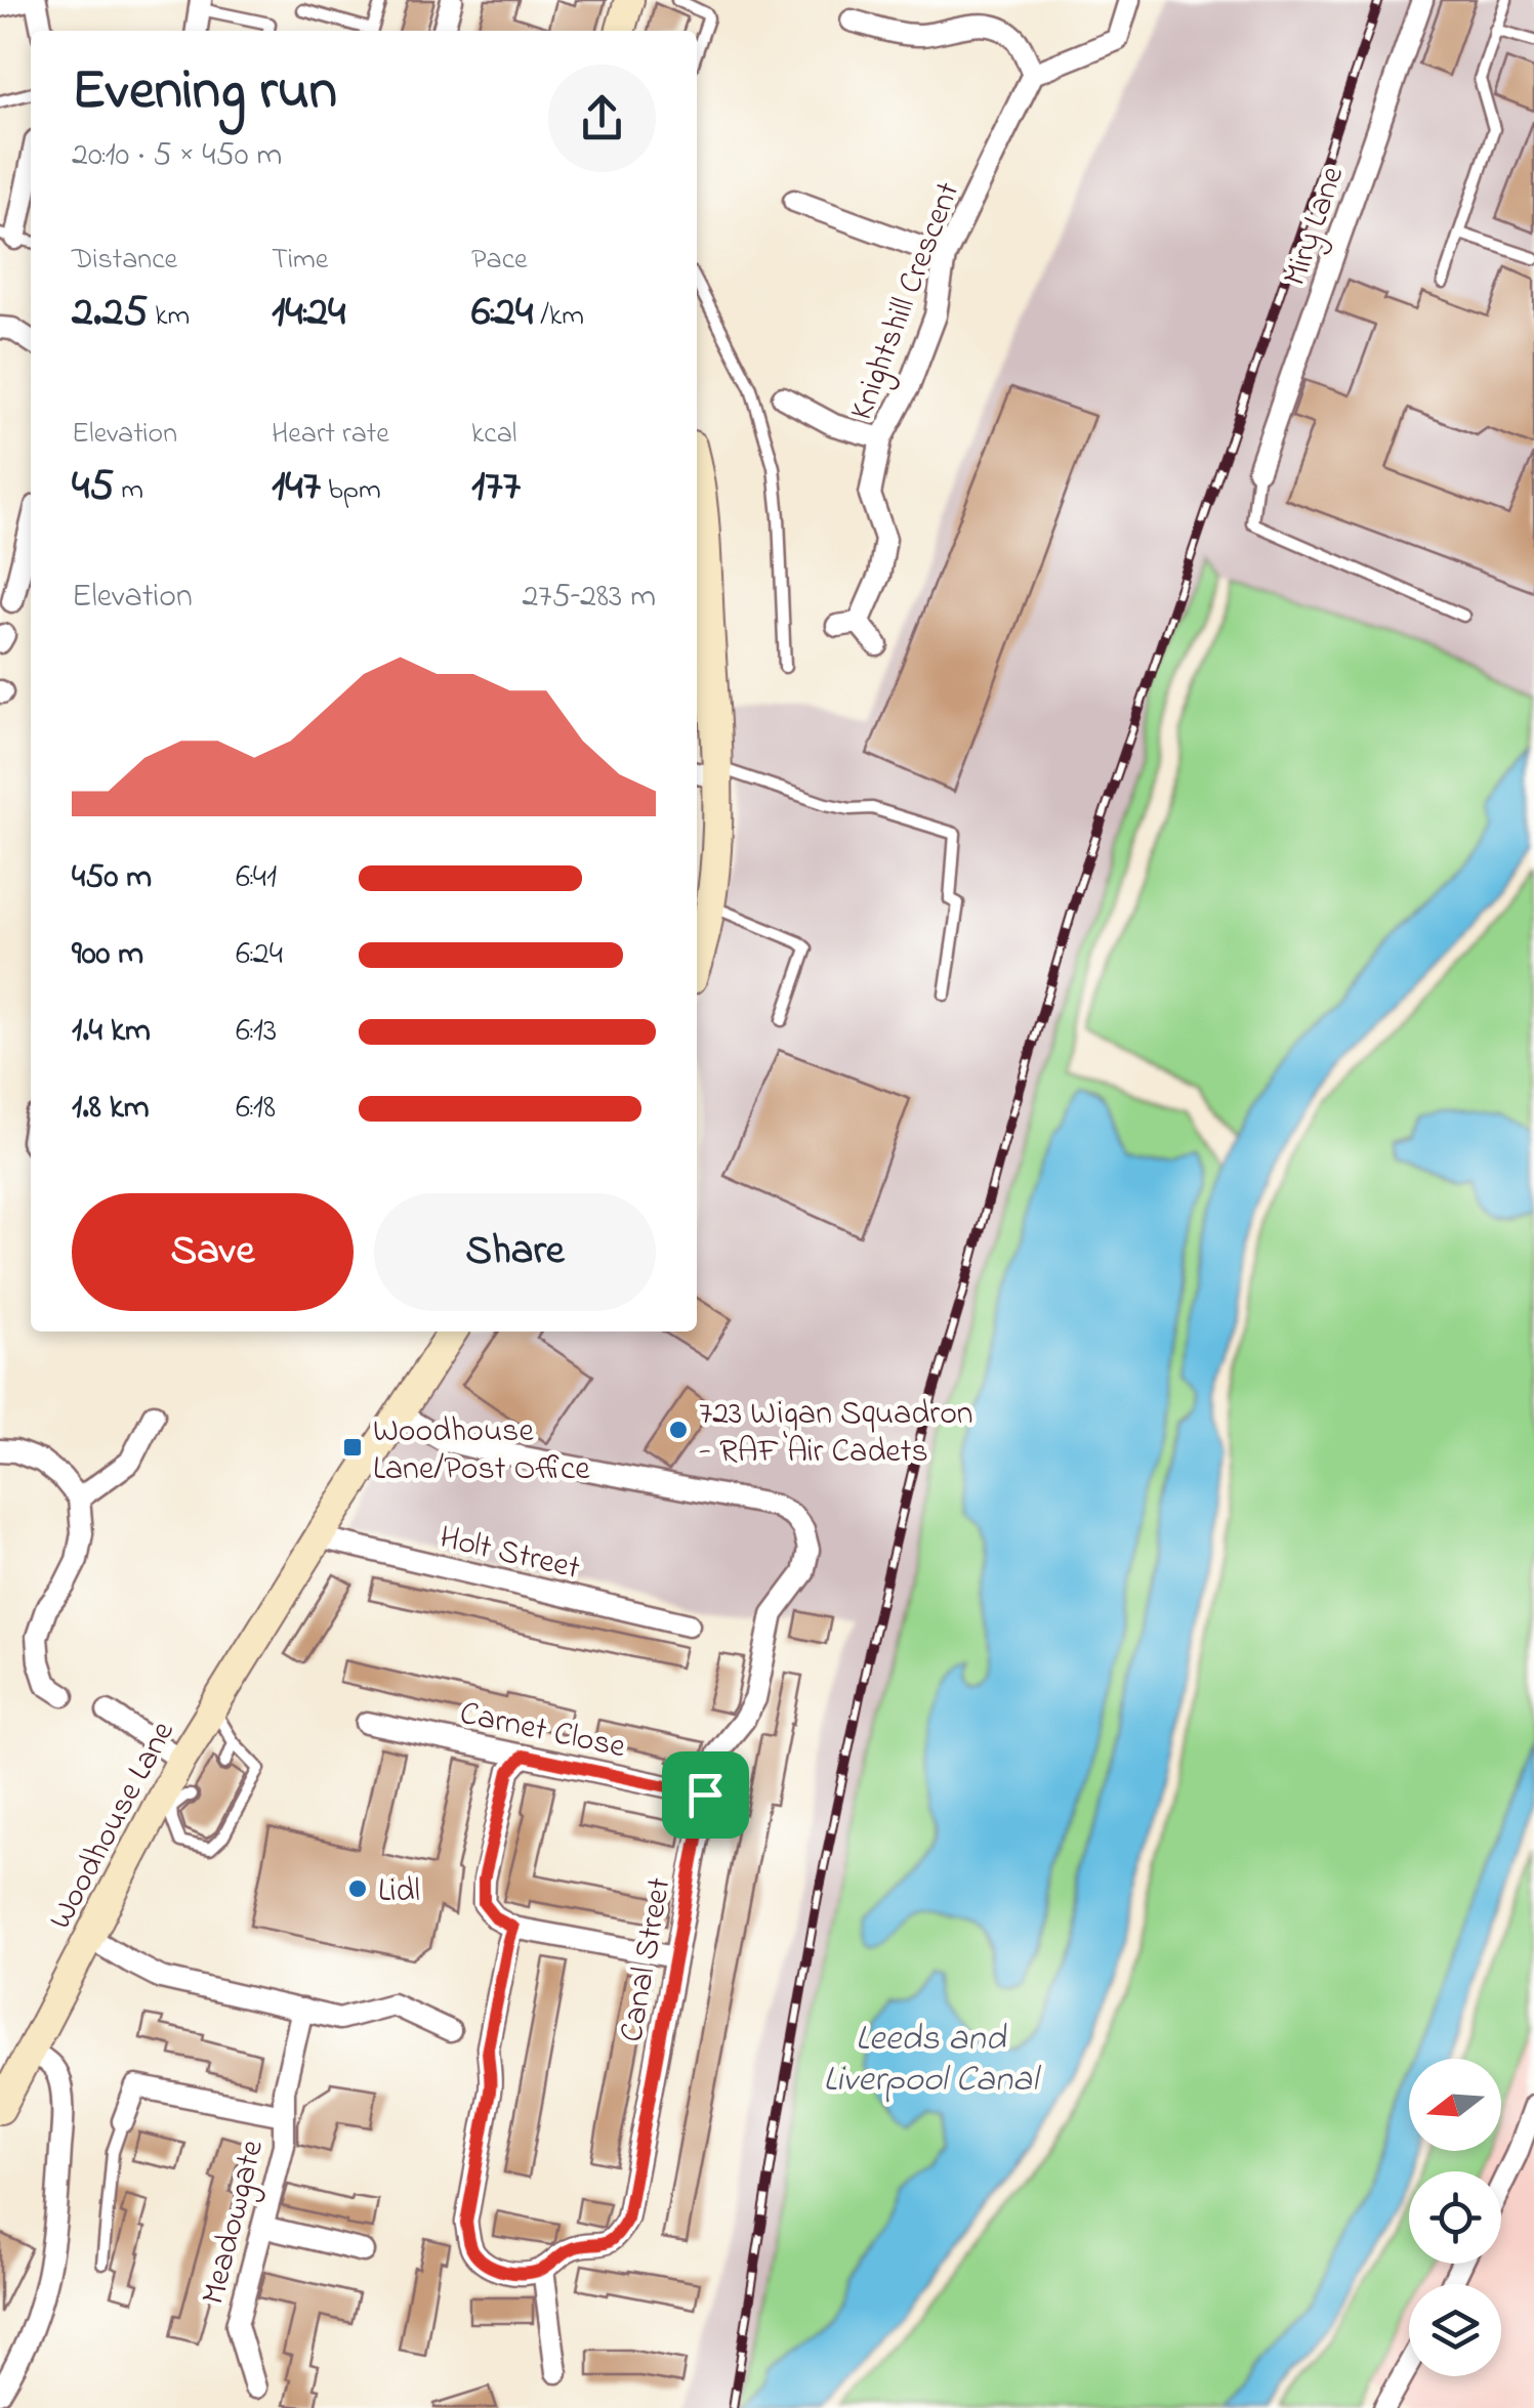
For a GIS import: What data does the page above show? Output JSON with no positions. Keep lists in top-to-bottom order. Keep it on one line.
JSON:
{"streets":{"main road":["Woodhouse Lane"],"street":["Miry Lane","Knightshill Crescent","Holt Street","Carnet Close","Canal Street","Meadowgate"]},"crossings":[["Holt Street","Woodhouse Lane"],["Carnet Close","Canal Street"],["Woodhouse Lane","Canal Street"]],"water":["Leeds and Liverpool Canal"],"places":{"other":["723 Wigan Squadron - RAF Air Cadets","Lidl"],"transit":["Woodhouse Lane/Post Office"]},"north":"left","page":{"heading":["Evening run","20:10 · 5 × 450 m"],"stats":[["Distance","2.25 km"],["Time","14:24"],["Pace","6:24 /km"],["Elevation","45 m"],["Heart rate","147 bpm"],["kcal","177"]],"chart":["Elevation","275–283 m"],"list":[{"name":"450 m","note":"6:41"},{"name":"900 m","note":"6:24"},{"name":"1.4 km","note":"6:13"},{"name":"1.8 km","note":"6:18"}],"buttons":["Save","Share"]}}
